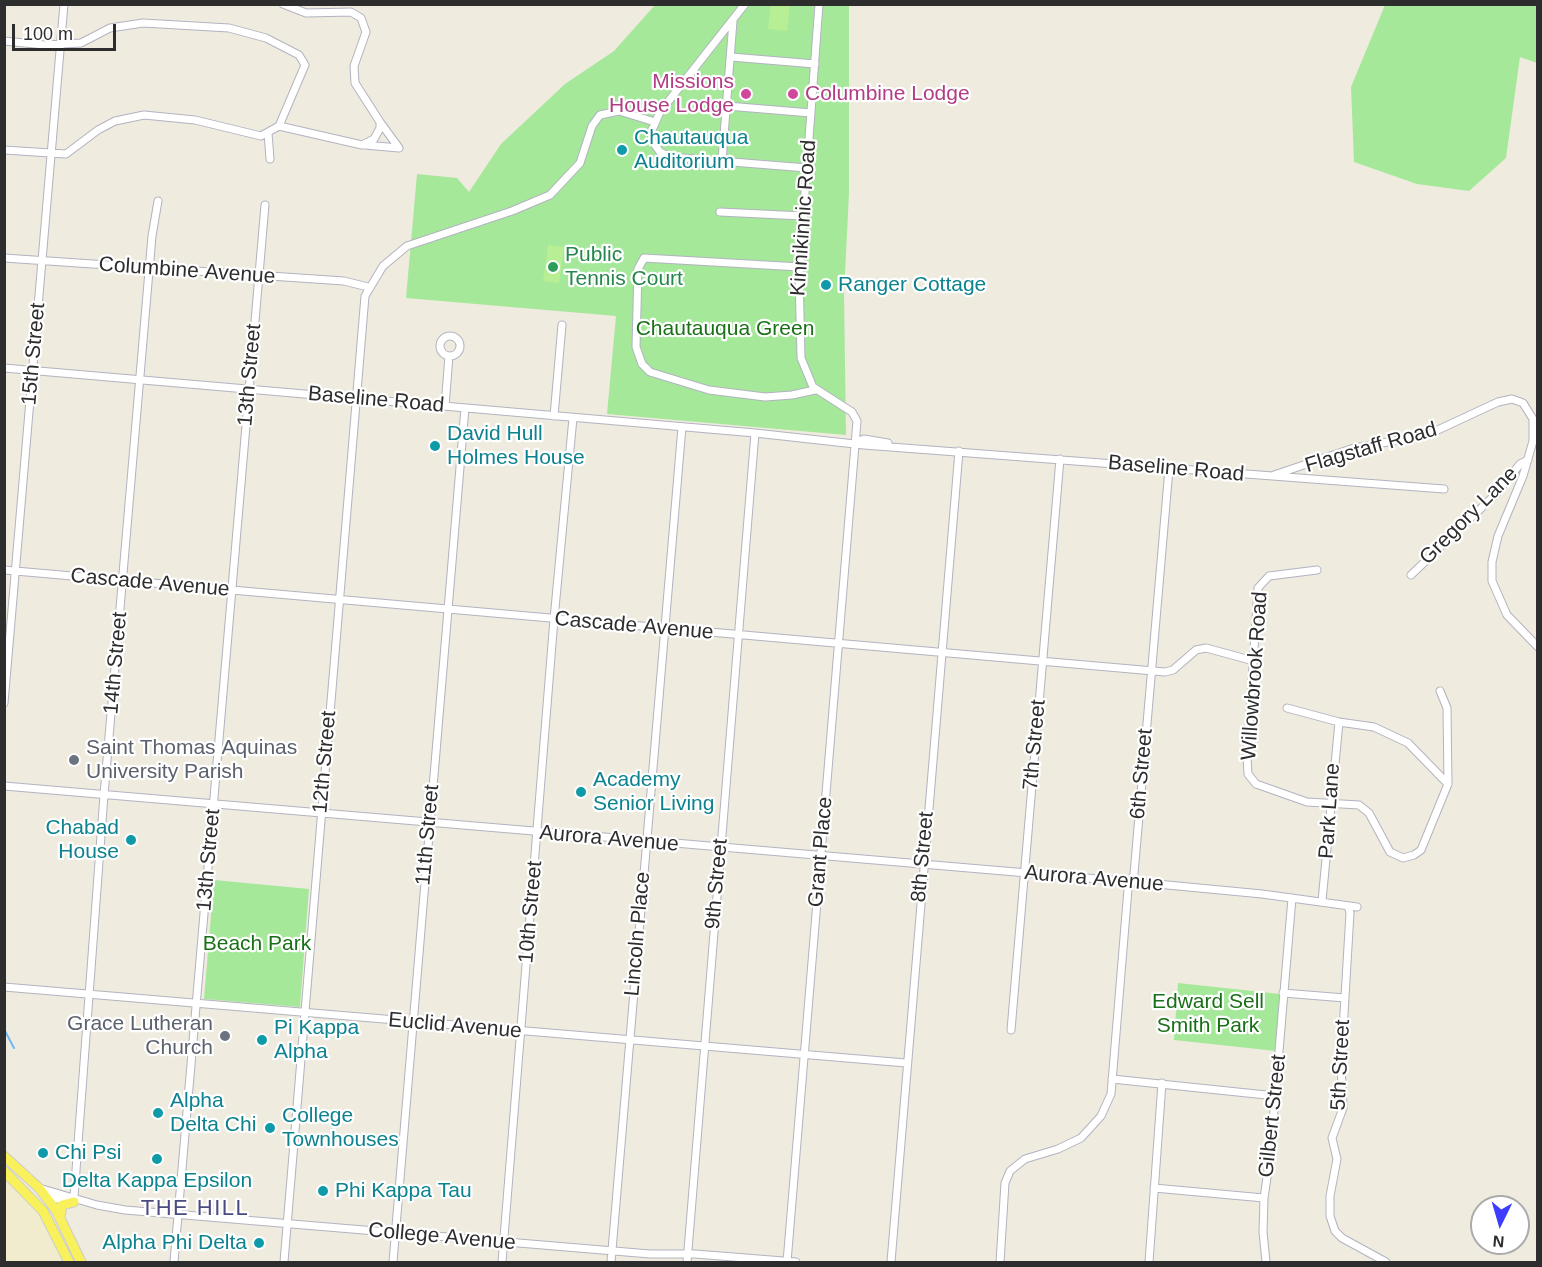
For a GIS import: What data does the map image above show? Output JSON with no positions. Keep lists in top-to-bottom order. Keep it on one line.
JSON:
{"streets":{"street":["Kinnikinnic Road","Columbine Avenue","15th Street","13th Street","Baseline Road","Flagstaff Road","Gregory Lane","Cascade Avenue","14th Street","Willowbrook Road","7th Street","12th Street","6th Street","Park Lane","11th Street","Aurora Avenue","Grant Place","8th Street","9th Street","10th Street","Lincoln Place","Euclid Avenue","5th Street","Gilbert Street","College Avenue"]},"crossings":[["Columbine Avenue","15th Street"],["Columbine Avenue","13th Street"],["Columbine Avenue","14th Street"],["Columbine Avenue","12th Street"],["15th Street","Baseline Road"],["15th Street","Cascade Avenue"],["13th Street","Baseline Road"],["13th Street","Cascade Avenue"],["13th Street","Aurora Avenue"],["13th Street","Euclid Avenue"],["13th Street","College Avenue"],["Baseline Road","Flagstaff Road"],["Baseline Road","14th Street"],["Baseline Road","7th Street"],["Baseline Road","12th Street"],["Baseline Road","6th Street"],["Baseline Road","11th Street"],["Baseline Road","Grant Place"],["Baseline Road","8th Street"],["Baseline Road","9th Street"],["Baseline Road","10th Street"],["Baseline Road","Lincoln Place"],["Flagstaff Road","Gregory Lane"],["Cascade Avenue","14th Street"],["Cascade Avenue","Willowbrook Road"],["Cascade Avenue","7th Street"],["Cascade Avenue","12th Street"],["Cascade Avenue","6th Street"],["Cascade Avenue","11th Street"],["Cascade Avenue","Grant Place"],["Cascade Avenue","8th Street"],["Cascade Avenue","9th Street"],["Cascade Avenue","10th Street"],["Cascade Avenue","Lincoln Place"],["14th Street","Aurora Avenue"],["14th Street","Euclid Avenue"],["14th Street","College Avenue"],["Willowbrook Road","Park Lane"],["7th Street","Aurora Avenue"],["12th Street","Aurora Avenue"],["12th Street","Euclid Avenue"],["12th Street","College Avenue"],["6th Street","Aurora Avenue"],["Park Lane","Aurora Avenue"],["11th Street","Aurora Avenue"],["11th Street","Euclid Avenue"],["11th Street","College Avenue"],["Aurora Avenue","Grant Place"],["Aurora Avenue","8th Street"],["Aurora Avenue","9th Street"],["Aurora Avenue","10th Street"],["Aurora Avenue","Lincoln Place"],["Aurora Avenue","5th Street"],["Aurora Avenue","Gilbert Street"],["Grant Place","Euclid Avenue"],["Grant Place","College Avenue"],["8th Street","Euclid Avenue"],["9th Street","Euclid Avenue"],["9th Street","College Avenue"],["10th Street","Euclid Avenue"],["10th Street","College Avenue"],["Lincoln Place","Euclid Avenue"],["Lincoln Place","College Avenue"]],"districts":["THE HILL"],"parks":["Chautauqua Green","Beach Park","Edward Sell Smith Park"],"places":["Missions House Lodge","Columbine Lodge","Chautauqua Auditorium","Public Tennis Court","Ranger Cottage","David Hull Holmes House","Saint Thomas Aquinas University Parish","Academy Senior Living","Chabad House","Grace Lutheran Church","Pi Kappa Alpha","Alpha Delta Chi","College Townhouses","Chi Psi","Delta Kappa Epsilon","Phi Kappa Tau","Alpha Phi Delta"],"scale_bar":"100 m","north":"bottom"}
